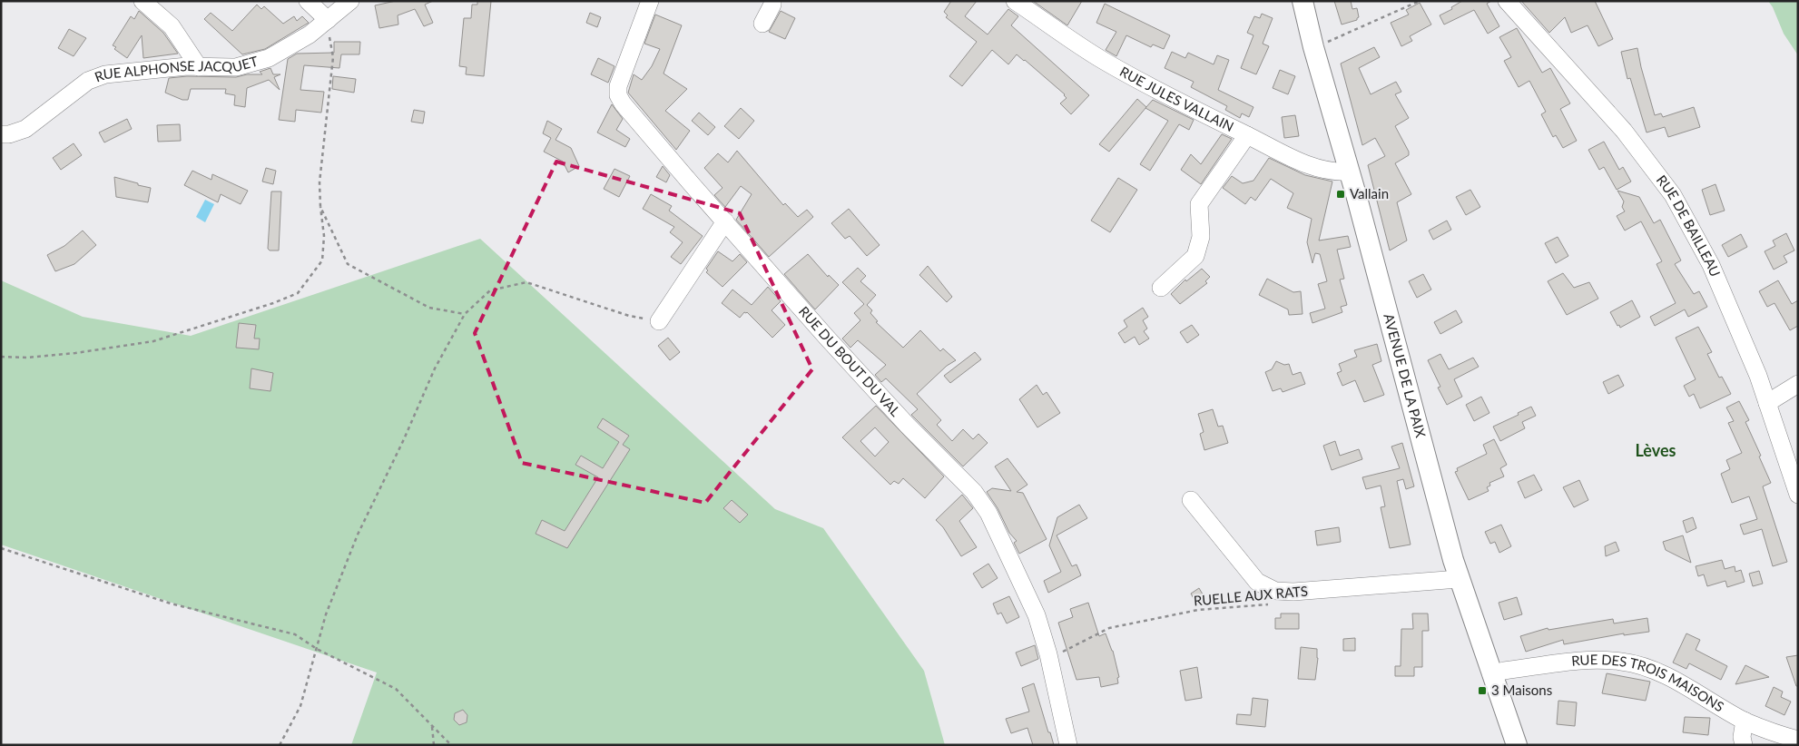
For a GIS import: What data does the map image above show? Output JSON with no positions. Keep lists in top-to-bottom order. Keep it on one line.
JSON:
{"streets":{"main road":["AVENUE DE LA PAIX"],"street":["RUE ALPHONSE JACQUET","RUE JULES VALLAIN","RUE DE BAILLEAU","RUE DU BOUT DU VAL","RUE DES TROIS MAISONS"],"path":["RUELLE AUX RATS"]},"crossings":[["RUE JULES VALLAIN","AVENUE DE LA PAIX"],["RUE DU BOUT DU VAL","RUELLE AUX RATS"],["AVENUE DE LA PAIX","RUE DES TROIS MAISONS"]],"districts":["Lèves"],"places":{"transit":["Vallain","3 Maisons"]}}
